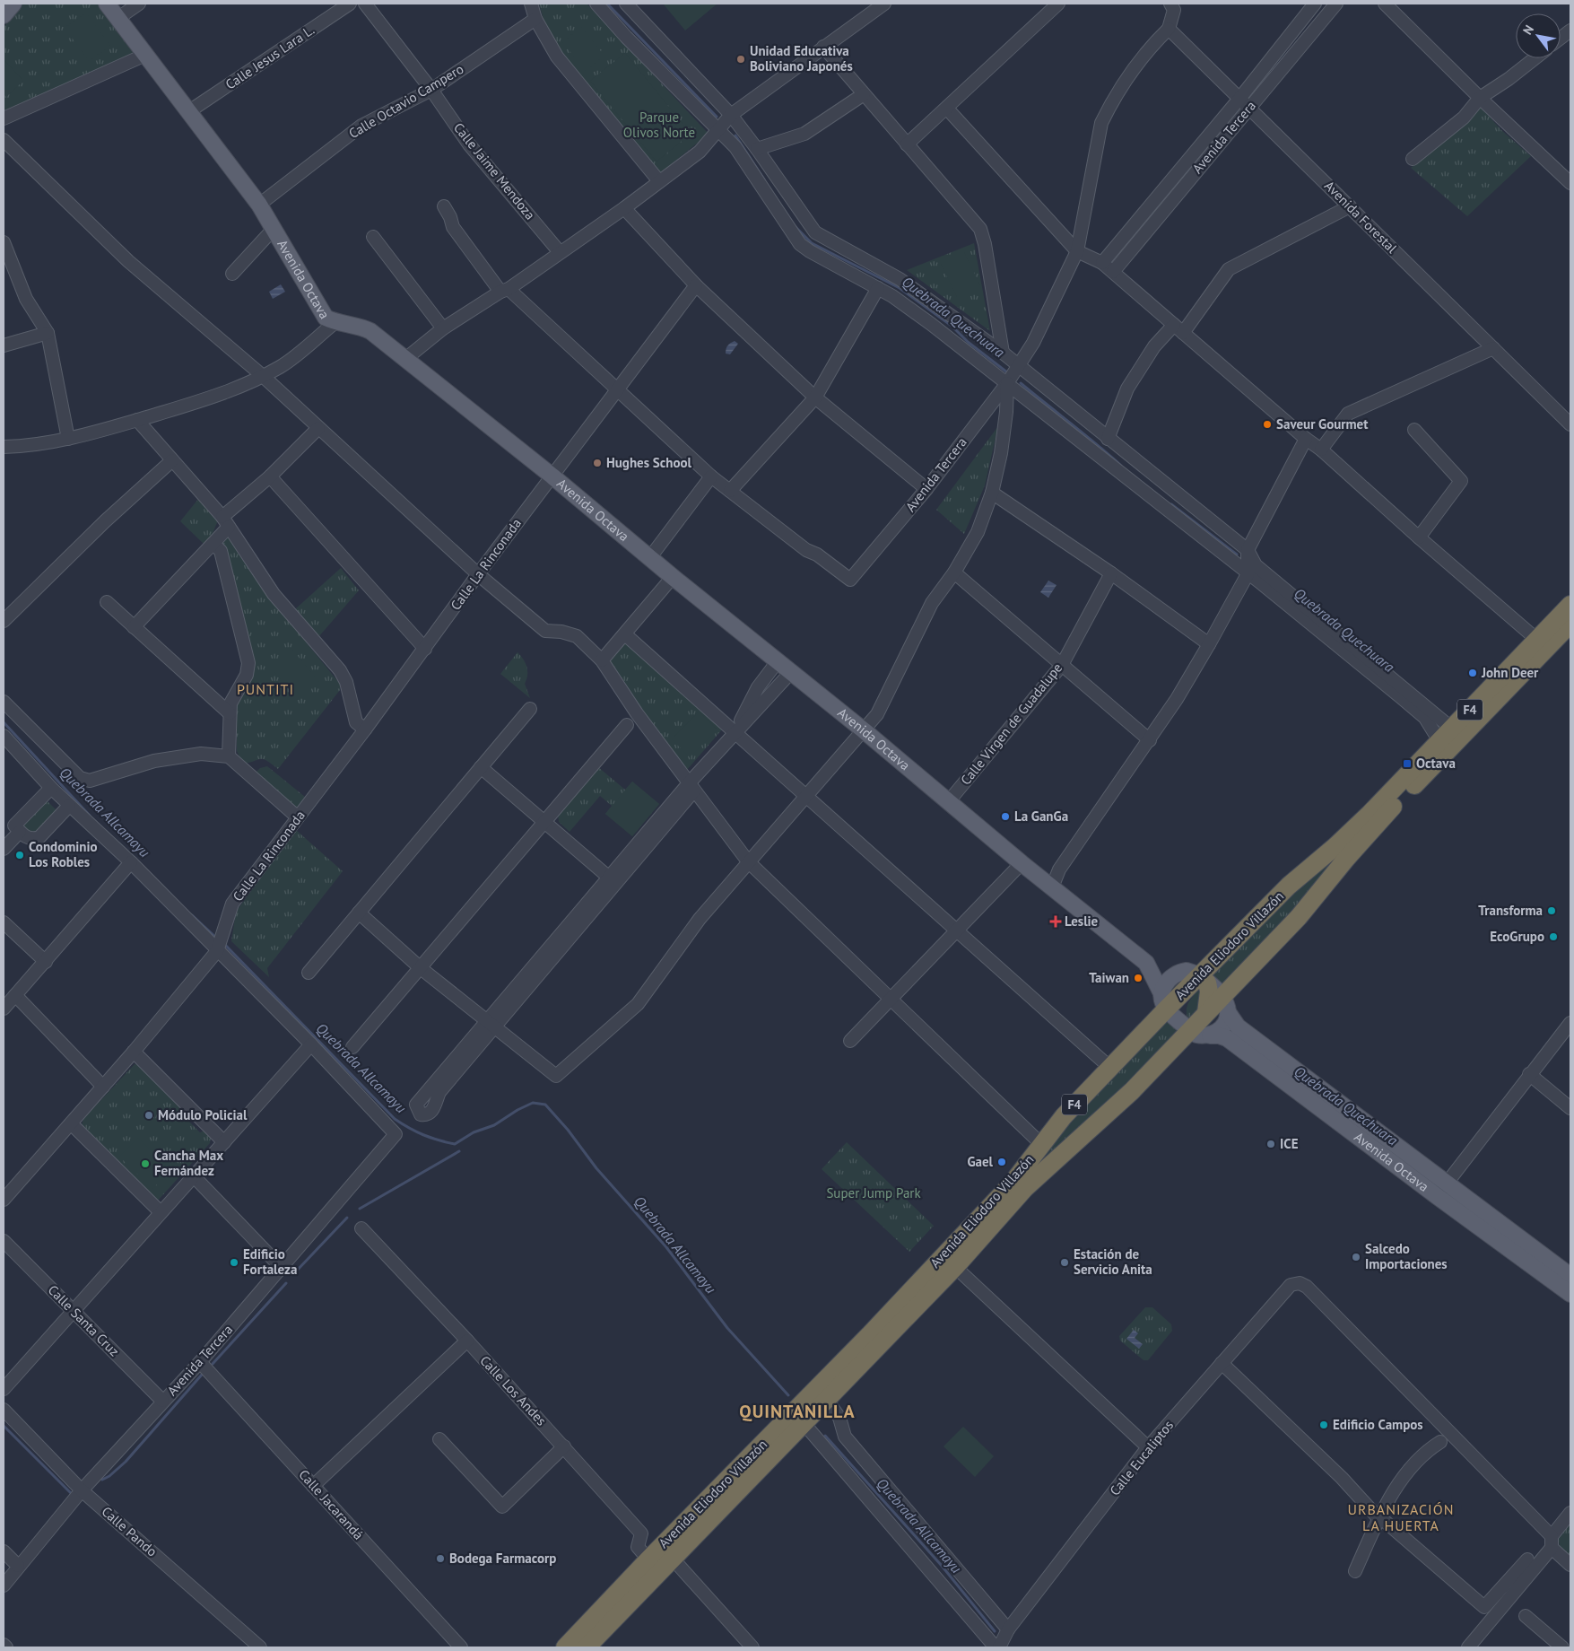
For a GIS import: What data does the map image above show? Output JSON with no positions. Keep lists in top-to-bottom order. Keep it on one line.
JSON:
{"streets":{"highway":["F4","Avenida Eliodoro Villazón"],"main road":["Avenida Octava"],"street":["Calle Jesus Lara L.","Calle Octavio Campero","Avenida Tercera","Calle Jaime Mendoza","Avenida Forestal","Calle La Rinconada","Calle Virgen de Guadalupe","Calle Santa Cruz","Calle Los Andes","Calle Eucaliptos","Calle Jacarandá","Calle Pando"]},"crossings":[["Calle Jesus Lara L.","Avenida Octava"],["Calle Octavio Campero","Calle Jaime Mendoza"],["Calle Octavio Campero","Avenida Octava"],["Avenida Tercera","Avenida Forestal"],["Avenida Tercera","Calle Santa Cruz"],["Avenida Tercera","Calle Jacarandá"],["Avenida Tercera","Calle Pando"],["Avenida Octava","Calle La Rinconada"],["Avenida Octava","Calle Virgen de Guadalupe"],["Avenida Octava","Avenida Eliodoro Villazón"],["Avenida Eliodoro Villazón","Calle Los Andes"]],"districts":["PUNTITI","QUINTANILLA","URBANIZACIÓN LA HUERTA"],"water":["Quebrada Quechuara","Quebrada Allcamayu"],"parks":["Parque Olivos Norte","Super Jump Park"],"places":{"other":["Unidad Educativa Boliviano Japonés","Saveur Gourmet","Hughes School","John Deer","La GanGa","Condominio Los Robles","Transforma","EcoGrupo","Taiwan","Módulo Policial","ICE","Gael","Cancha Max Fernández","Salcedo Importaciones","Edificio Fortaleza","Estación de Servicio Anita","Edificio Campos","Bodega Farmacorp"],"transit":["Octava"],"health":["Leslie"]},"north":"top left"}
